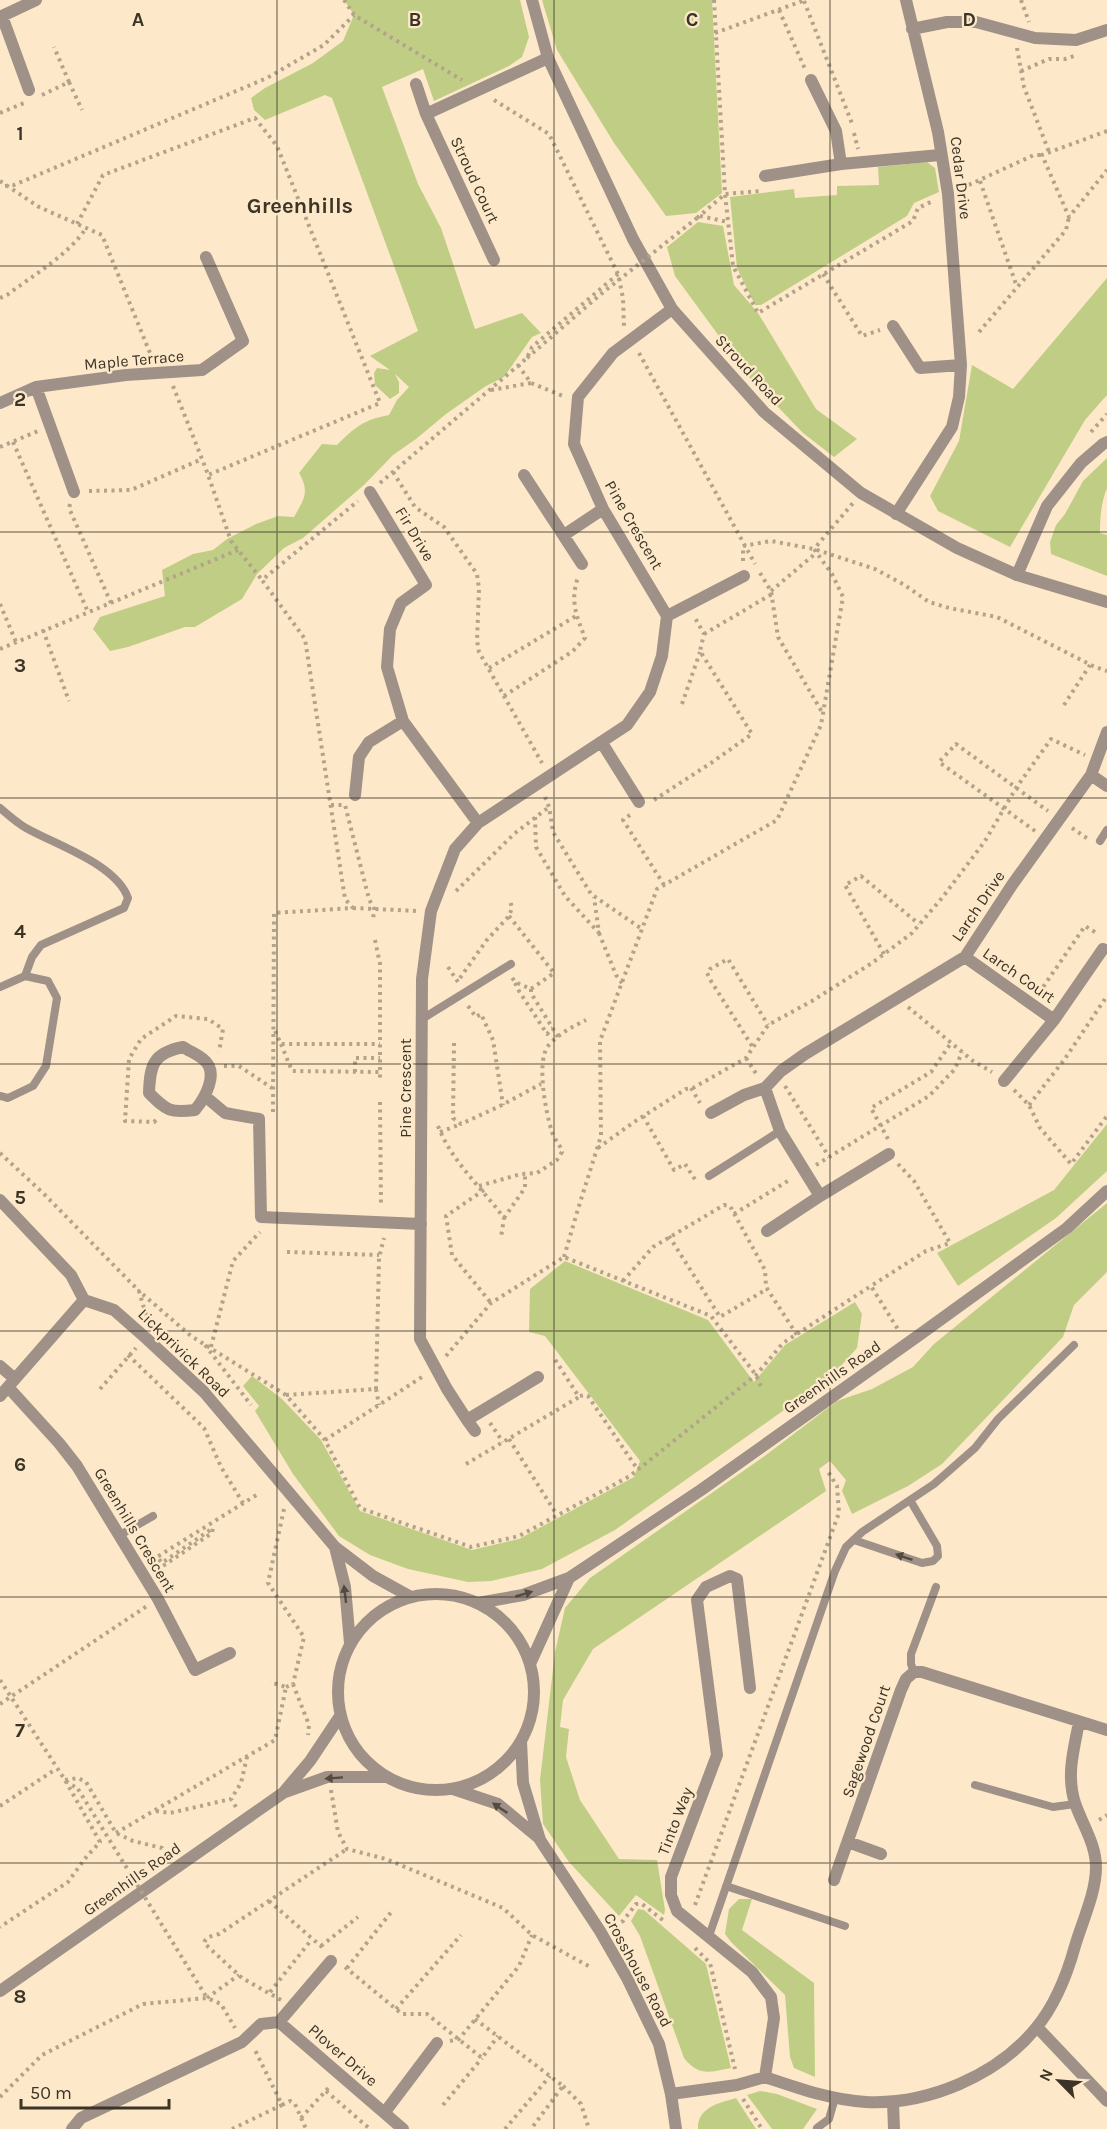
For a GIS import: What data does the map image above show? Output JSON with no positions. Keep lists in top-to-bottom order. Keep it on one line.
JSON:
{"streets":{"street":["Cedar Drive","Stroud Court","Maple Terrace","Stroud Road","Pine Crescent","Fir Drive","Larch Drive","Larch Court","Lickprivick Road","Greenhills Road","Greenhills Crescent","Sagewood Court","Tinto Way","Crosshouse Road","Plover Drive"]},"crossings":[["Cedar Drive","Stroud Road"],["Stroud Road","Pine Crescent"],["Pine Crescent","Fir Drive"],["Larch Drive","Larch Court"],["Lickprivick Road","Greenhills Road"],["Lickprivick Road","Crosshouse Road"],["Greenhills Road","Crosshouse Road"]],"districts":["Greenhills"],"scale_bar":"50 m","north":"top left","grid":{"columns":["A","B","C","D"],"rows":["1","2","3","4","5","6","7","8"]}}
